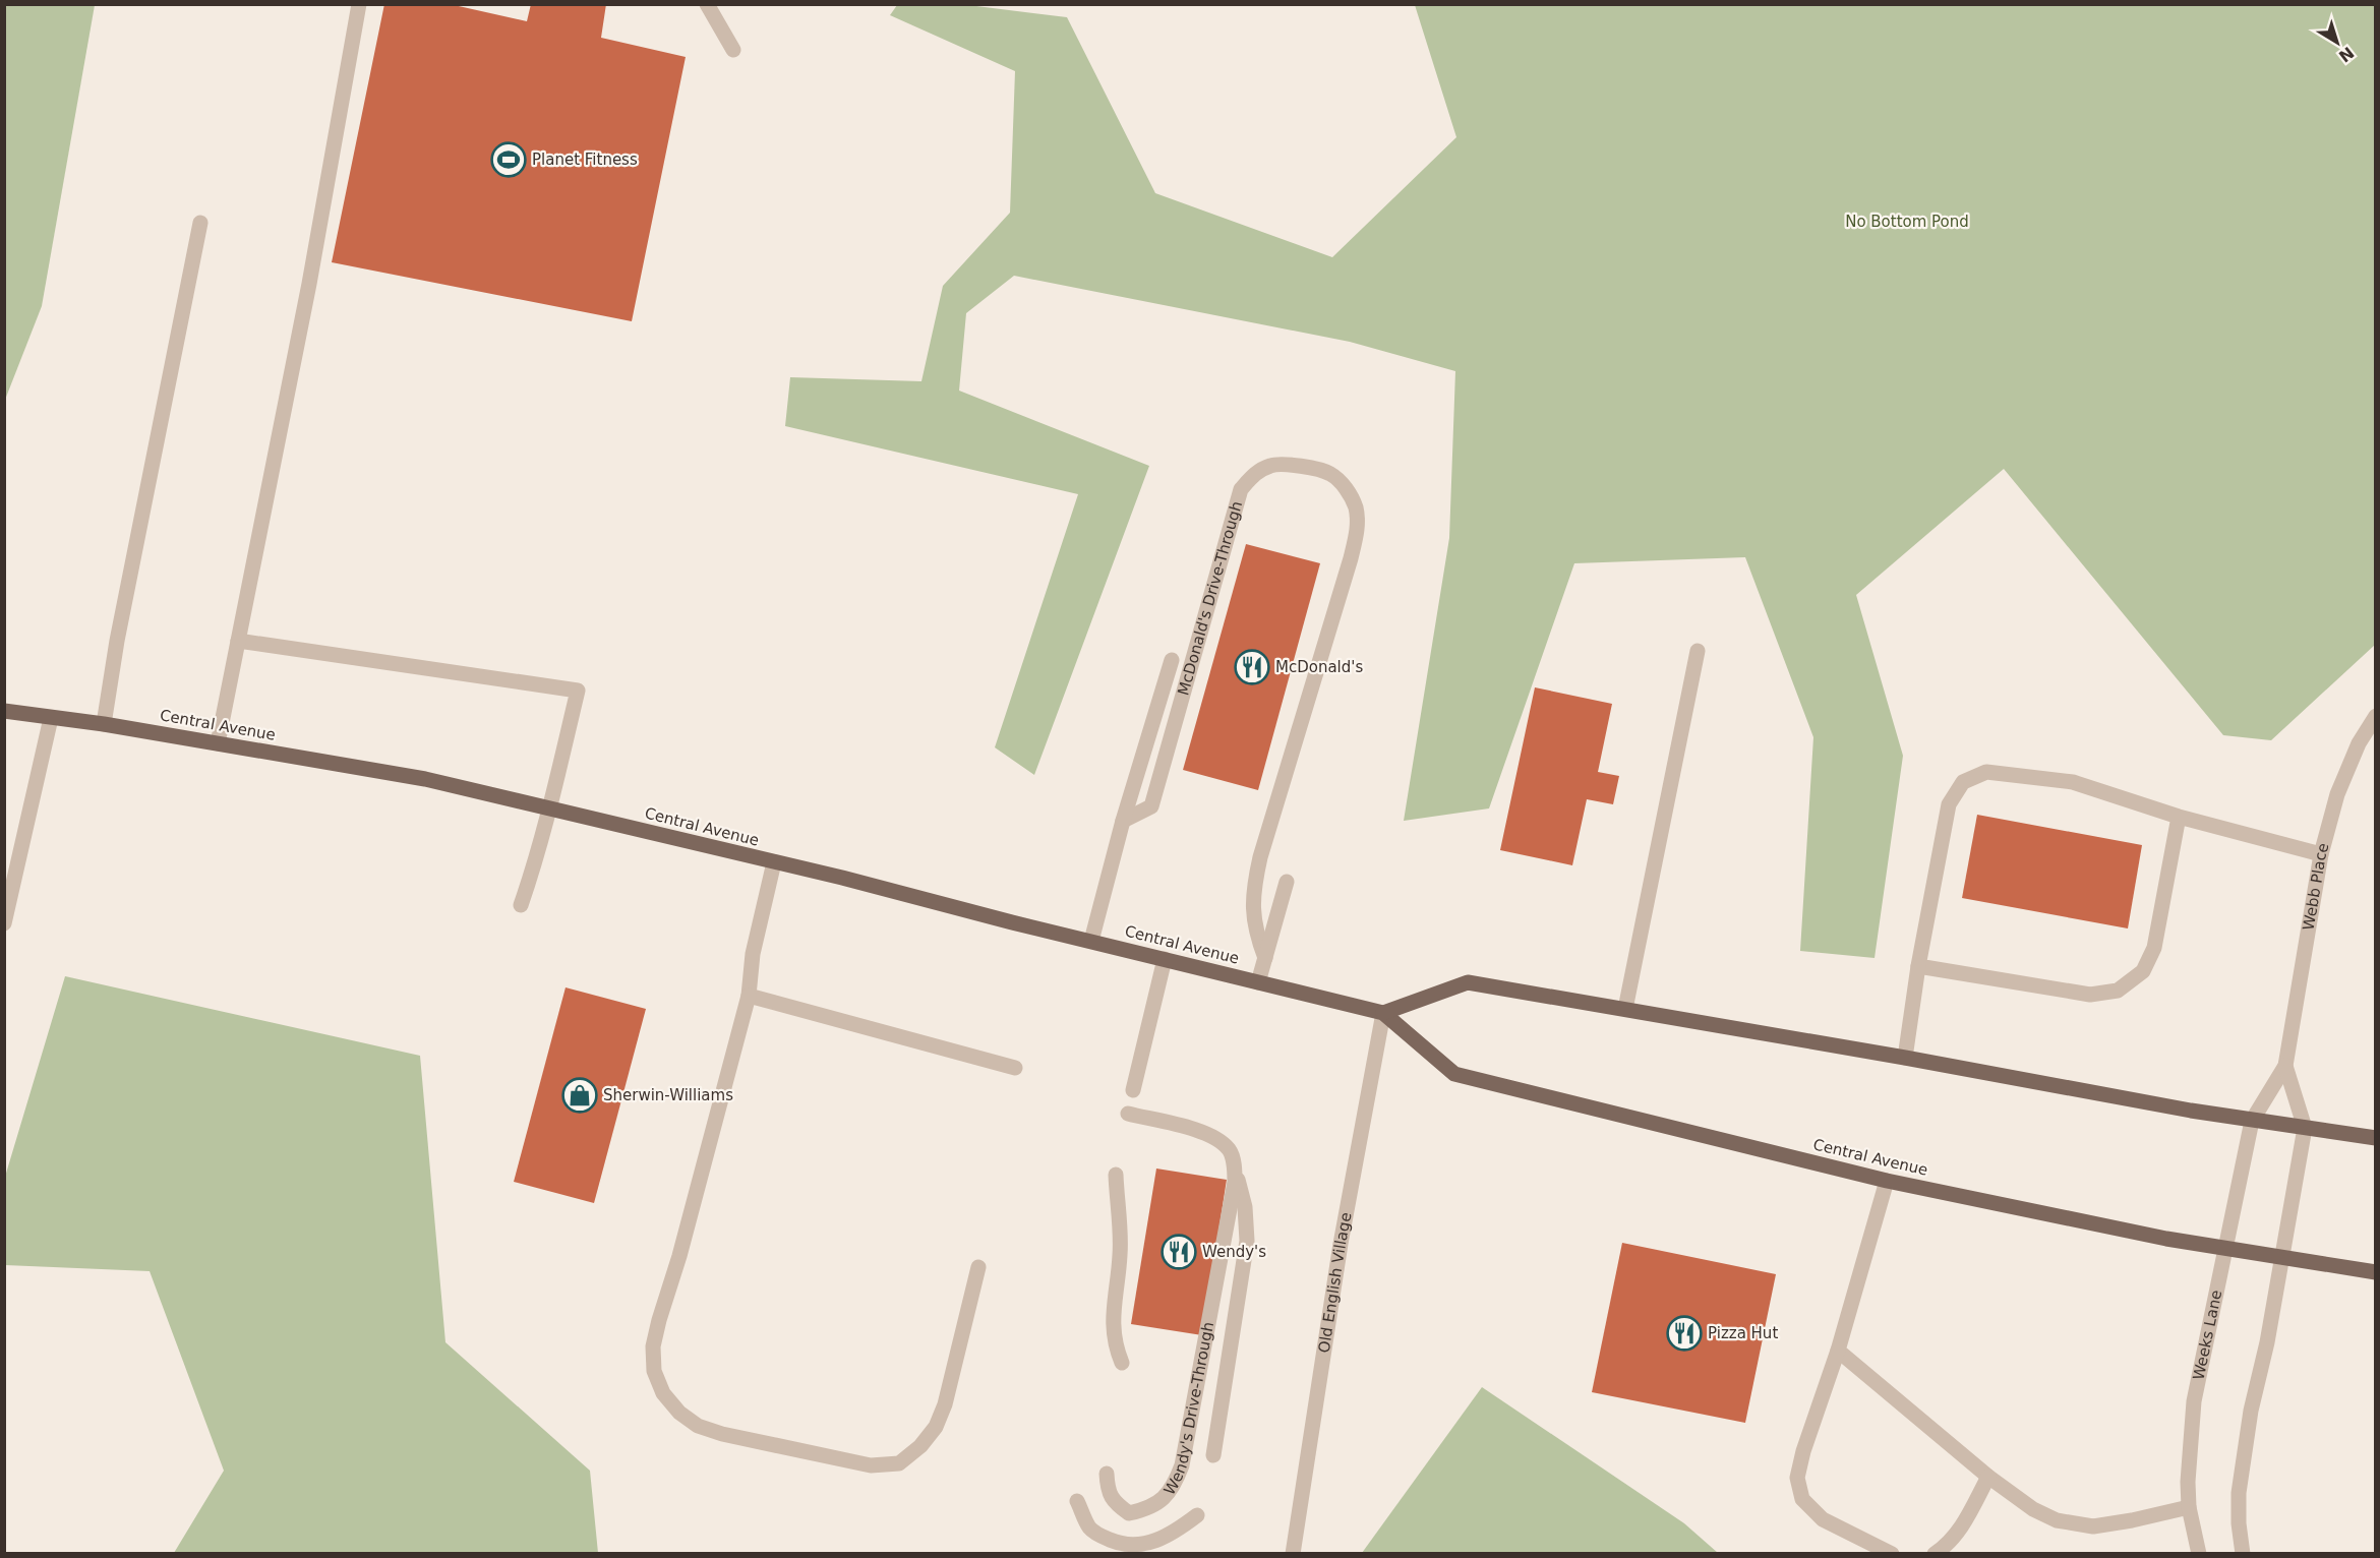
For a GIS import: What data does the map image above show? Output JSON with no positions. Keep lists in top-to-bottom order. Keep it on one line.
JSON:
{"streets":{"main road":["Central Avenue"],"street":["McDonald's Drive-Through","Webb Place","Old English Village","Weeks Lane","Wendy's Drive-Through"]},"crossings":[["Central Avenue","Webb Place"],["Central Avenue","Old English Village"],["Central Avenue","Weeks Lane"],["Webb Place","Weeks Lane"]],"parks":["No Bottom Pond"],"places":{"sports":["Planet Fitness"],"restaurant":["McDonald's","Wendy's","Pizza Hut"],"shop":["Sherwin-Williams"]},"north":"bottom right"}
